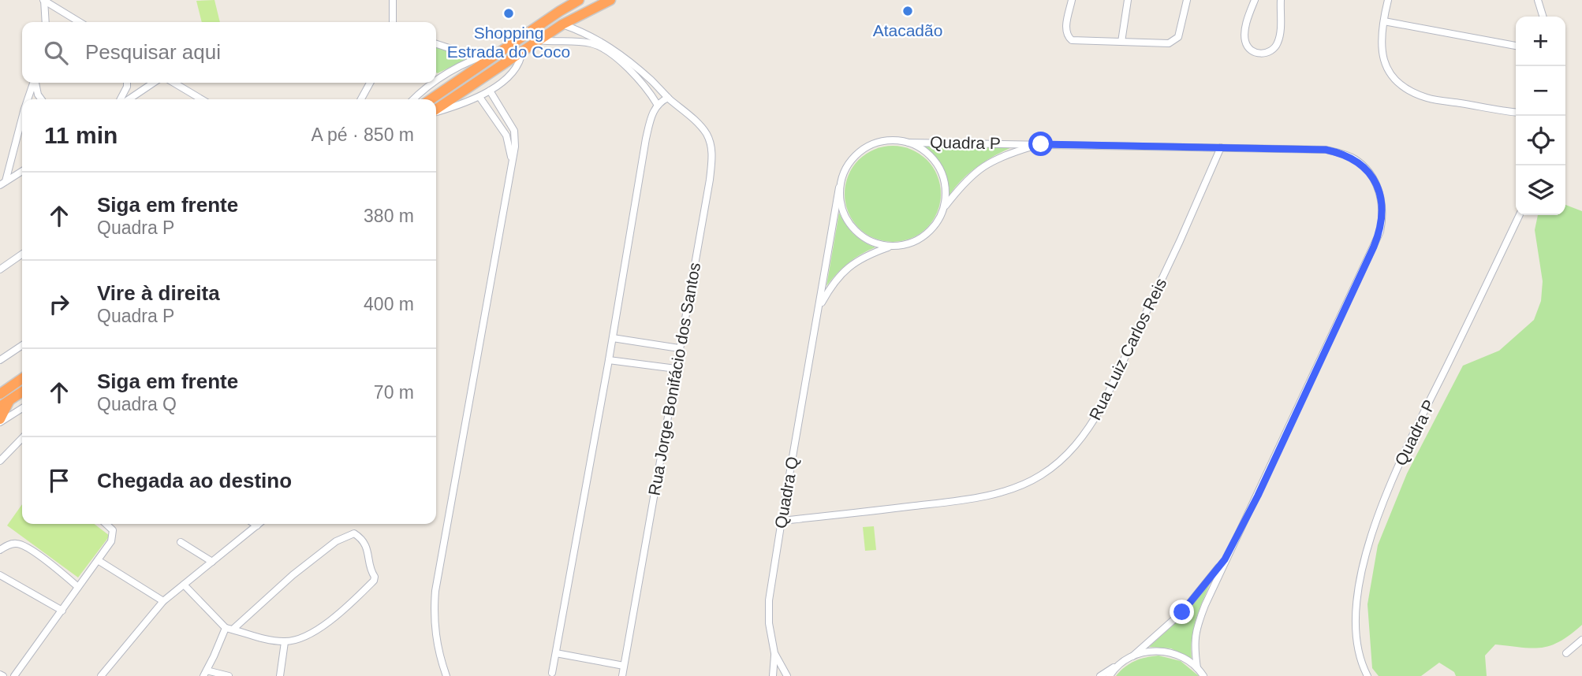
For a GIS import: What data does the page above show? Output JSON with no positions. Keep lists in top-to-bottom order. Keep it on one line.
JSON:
{"streets":{"street":["Quadra P","Rua Luiz Carlos Reis","Rua Jorge Bonifácio dos Santos","Quadra Q"]},"crossings":[["Quadra P","Rua Luiz Carlos Reis"],["Rua Luiz Carlos Reis","Quadra Q"]],"places":["Atacadão","Shopping Estrada do Coco"],"page":{"map_buttons":["+","−"],"search":"Pesquisar aqui","heading":["11 min","A pé · 850 m"],"list":[["Siga em frente","Quadra P","380 m"],["Vire à direita","Quadra P","400 m"],["Siga em frente","Quadra Q","70 m"],"Chegada ao destino"]}}
